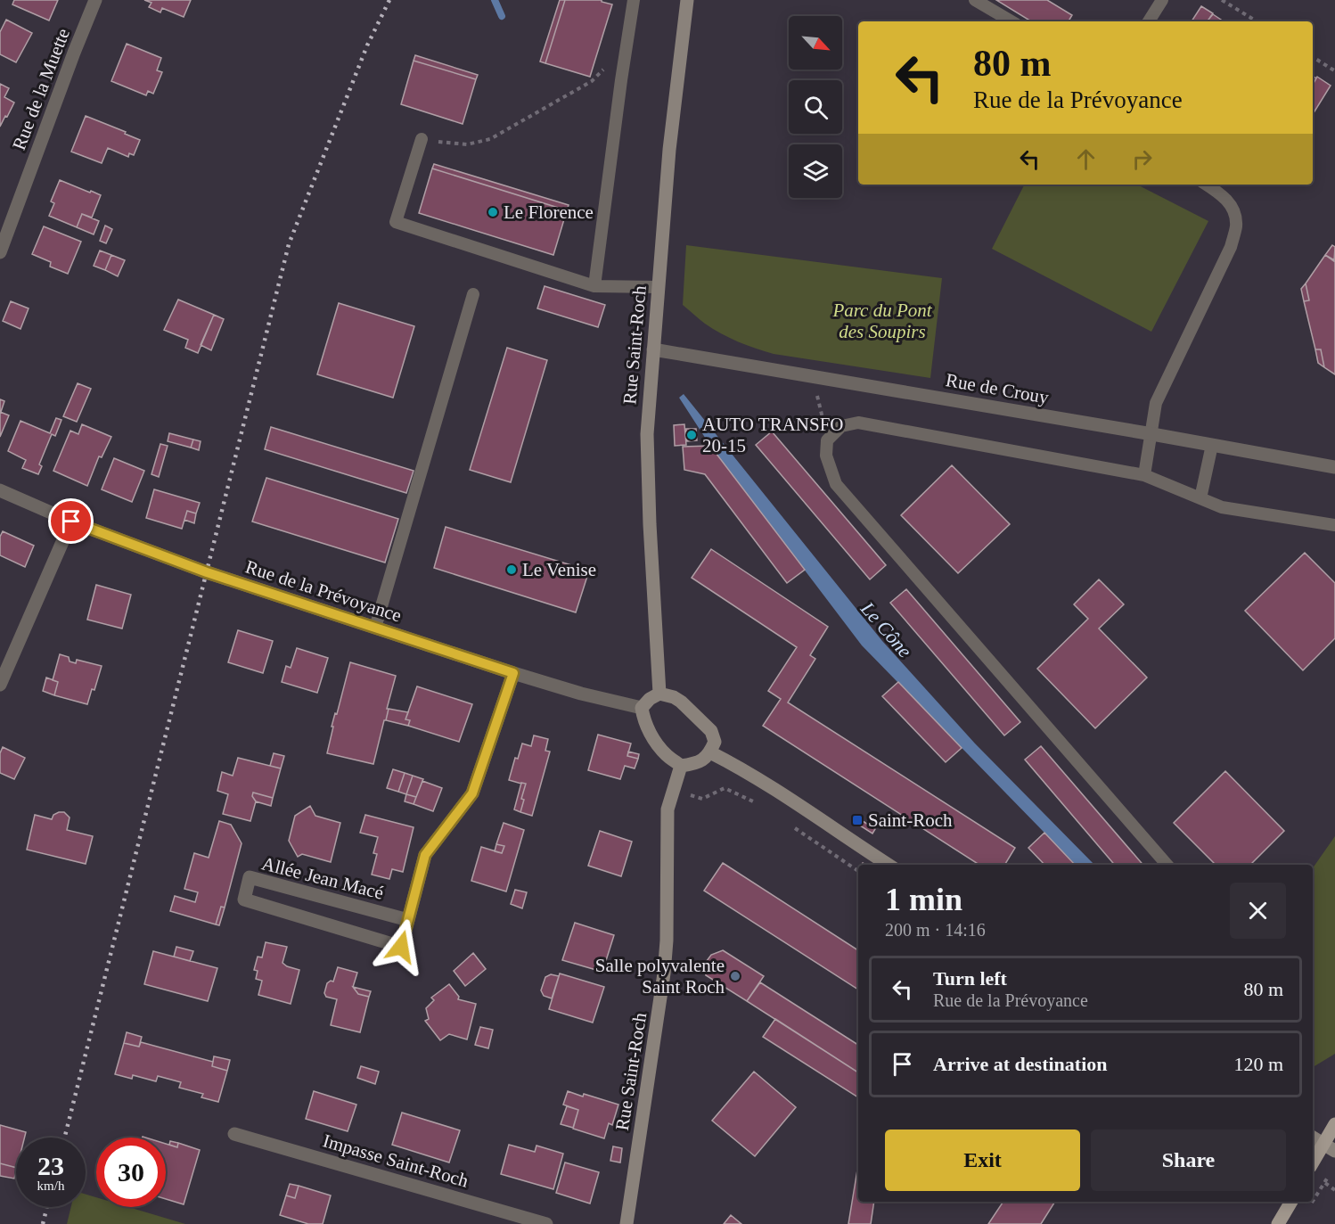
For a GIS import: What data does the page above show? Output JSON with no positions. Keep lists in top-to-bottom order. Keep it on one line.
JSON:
{"streets":{"street":["Rue de la Muette","Rue Saint-Roch","Rue de Crouy","Rue de la Prévoyance","Allée Jean Macé","Impasse Saint-Roch"]},"crossings":[["Rue Saint-Roch","Rue de Crouy"],["Rue Saint-Roch","Rue de la Prévoyance"],["Rue de la Prévoyance","Allée Jean Macé"]],"water":["Le Cône"],"parks":["Parc du Pont des Soupirs"],"places":{"other":["Le Florence","AUTO TRANSFO 20-15","Le Venise","Salle polyvalente Saint Roch"],"transit":["Saint-Roch"]},"north":"bottom right","page":{"turn":["80 m","Rue de la Prévoyance"],"heading":["1 min","200 m · 14:16"],"list":[{"name":"Turn left","note":"Rue de la Prévoyance","value":"80 m"},{"name":"Arrive at destination","value":"120 m"}],"buttons":["Exit","Share"],"speed":"23 km/h","limit":"30"}}
